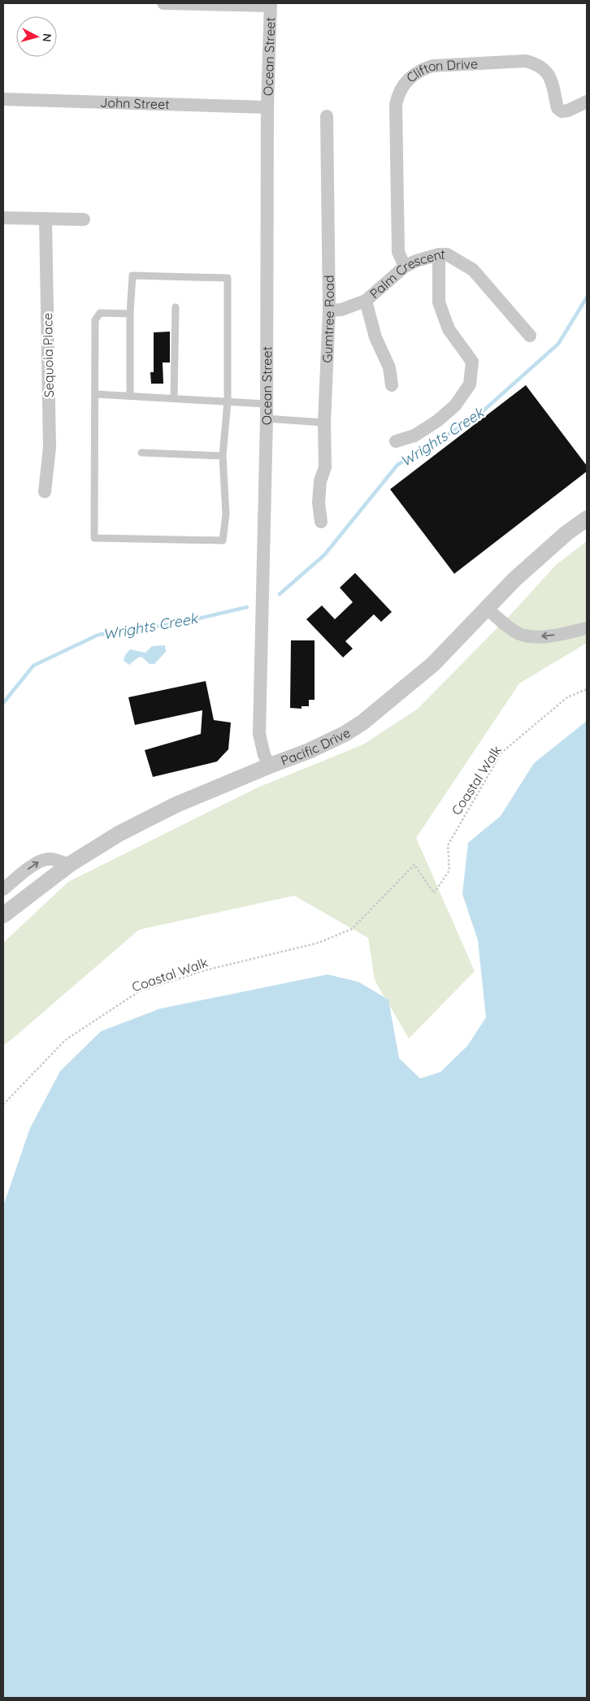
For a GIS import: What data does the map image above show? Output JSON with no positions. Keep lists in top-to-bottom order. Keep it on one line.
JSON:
{"streets":{"street":["Ocean Street","Clifton Drive","John Street","Palm Crescent","Gumtree Road","Sequoia Place","Pacific Drive"],"path":["Coastal Walk"]},"crossings":[["Ocean Street","John Street"],["Ocean Street","Pacific Drive"],["Clifton Drive","Palm Crescent"],["Palm Crescent","Gumtree Road"]],"water":["Wrights Creek"],"north":"right"}
